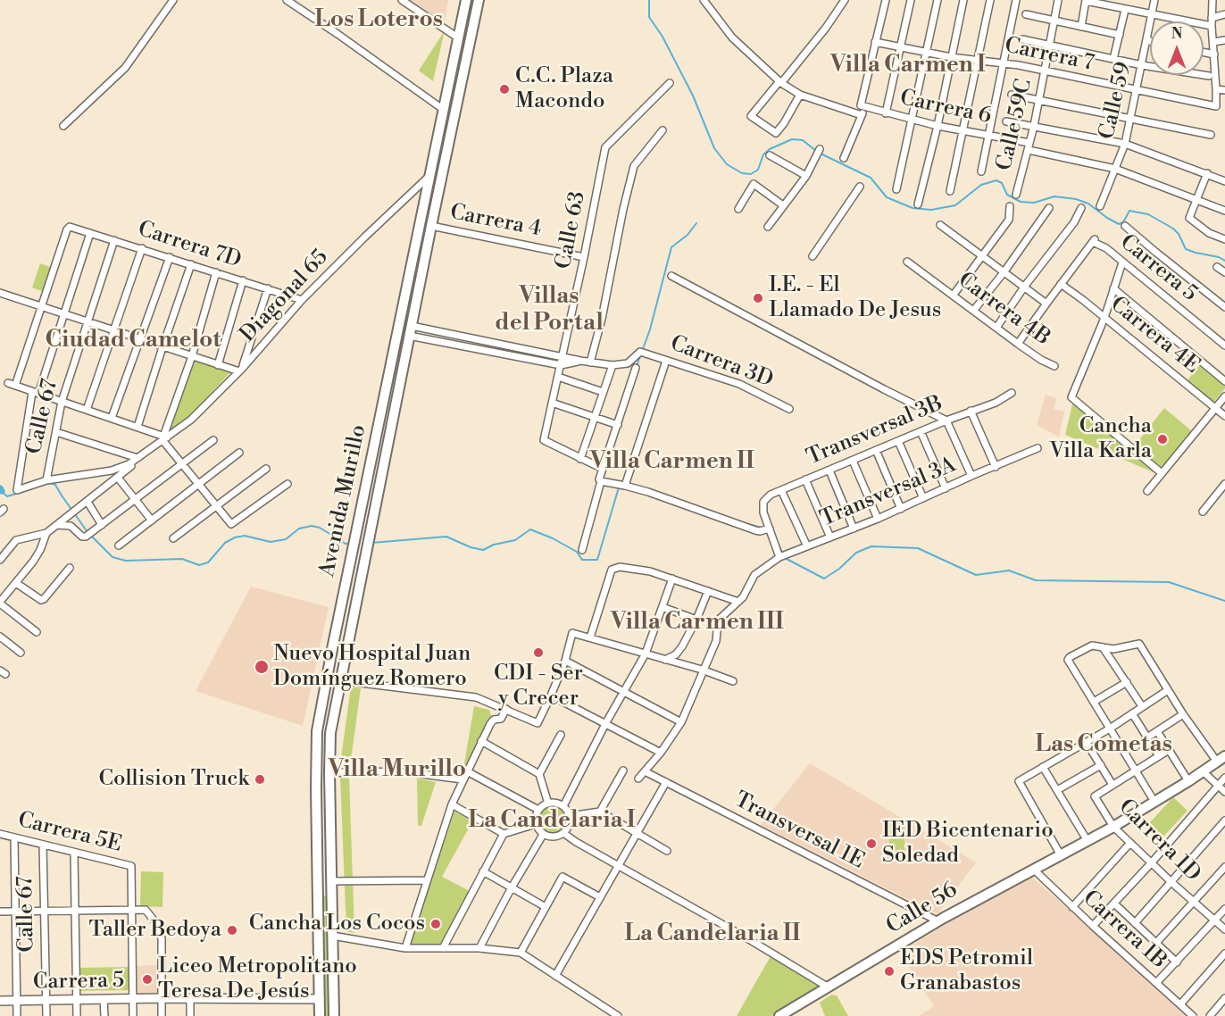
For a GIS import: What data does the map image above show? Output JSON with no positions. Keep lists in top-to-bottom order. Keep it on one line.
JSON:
{"streets":{"main road":["Avenida Murillo","Calle 56"],"street":["Carrera 7","Calle 59","Carrera 6","Calle 59C","Carrera 4","Calle 63","Carrera 7D","Carrera 5","Diagonal 65","Carrera 4B","Carrera 4E","Carrera 3D","Calle 67","Transversal 3B","Transversal 3A","Transversal 1E","Carrera 5E","Carrera 1D","Carrera 1B"]},"crossings":[["Carrera 7","Calle 59"],["Carrera 7","Calle 59C"],["Calle 59","Carrera 6"],["Carrera 6","Calle 59C"],["Carrera 4","Calle 63"],["Carrera 4","Avenida Murillo"],["Carrera 7D","Diagonal 65"],["Carrera 7D","Calle 67"],["Carrera 5","Carrera 4E"],["Carrera 5","Calle 67"],["Carrera 5","Avenida Murillo"],["Diagonal 65","Avenida Murillo"],["Calle 67","Carrera 5E"],["Transversal 1E","Calle 56"],["Carrera 1D","Calle 56"],["Calle 56","Carrera 1B"]],"districts":["Los Loteros","Villa Carmen I","Villas del Portal","Ciudad Camelot","Villa Carmen II","Villa Carmen III","Las Cometas","Villa Murillo","La Candelaria I","La Candelaria II"],"places":["C.C. Plaza Macondo","I.E. - El Llamado De Jesus","Cancha Villa Karla","CDI - Ser y Crecer","Nuevo Hospital Juan Domínguez Romero","Collision Truck","IED Bicentenario Soledad","Cancha Los Cocos","Taller Bedoya","EDS Petromil Granabastos","Liceo Metropolitano Teresa De Jesús"],"north":"top"}
